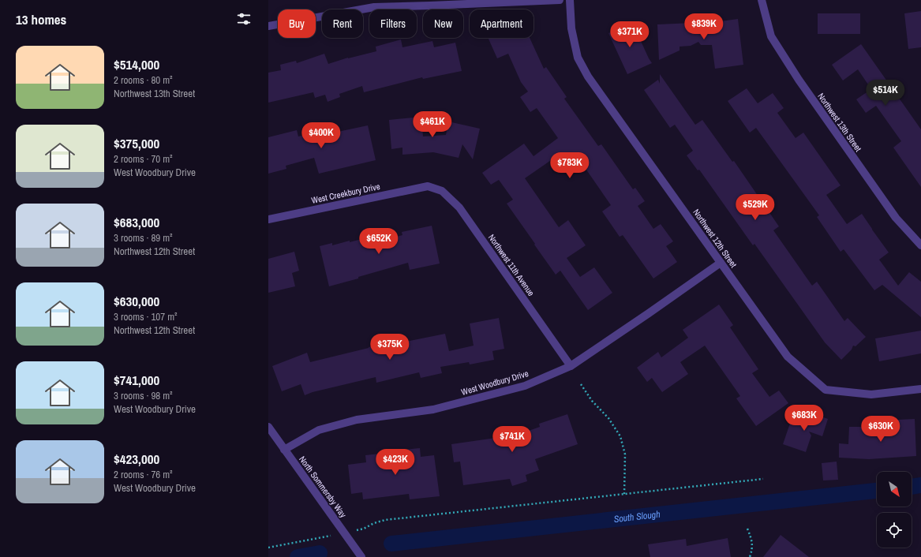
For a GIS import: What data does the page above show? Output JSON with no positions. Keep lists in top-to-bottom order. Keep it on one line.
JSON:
{"streets":{"street":["Northwest 13th Street","West Creekbury Drive","Northwest 12th Street","Northwest 11th Avenue","West Woodbury Drive","North Sommersby Way"]},"crossings":[["West Creekbury Drive","Northwest 11th Avenue"],["Northwest 12th Street","West Woodbury Drive"],["Northwest 11th Avenue","West Woodbury Drive"],["West Woodbury Drive","North Sommersby Way"]],"water":["South Slough"],"north":"bottom right","page":{"heading":"13 homes","chip":["Buy","Rent","Filters","New","Apartment"],"price":["$839K","$371K","$514K","$461K","$400K","$783K","$529K","$652K","$375K","$683K","$630K","$741K","$423K"],"list":[{"name":"$514,000","note":"2 rooms · 80 m² · Northwest 13th Street"},{"name":"$375,000","note":"2 rooms · 70 m² · West Woodbury Drive"},{"name":"$683,000","note":"3 rooms · 89 m² · Northwest 12th Street"},{"name":"$630,000","note":"3 rooms · 107 m² · Northwest 12th Street"},{"name":"$741,000","note":"3 rooms · 98 m² · West Woodbury Drive"},{"name":"$423,000","note":"2 rooms · 76 m² · West Woodbury Drive"}]}}
